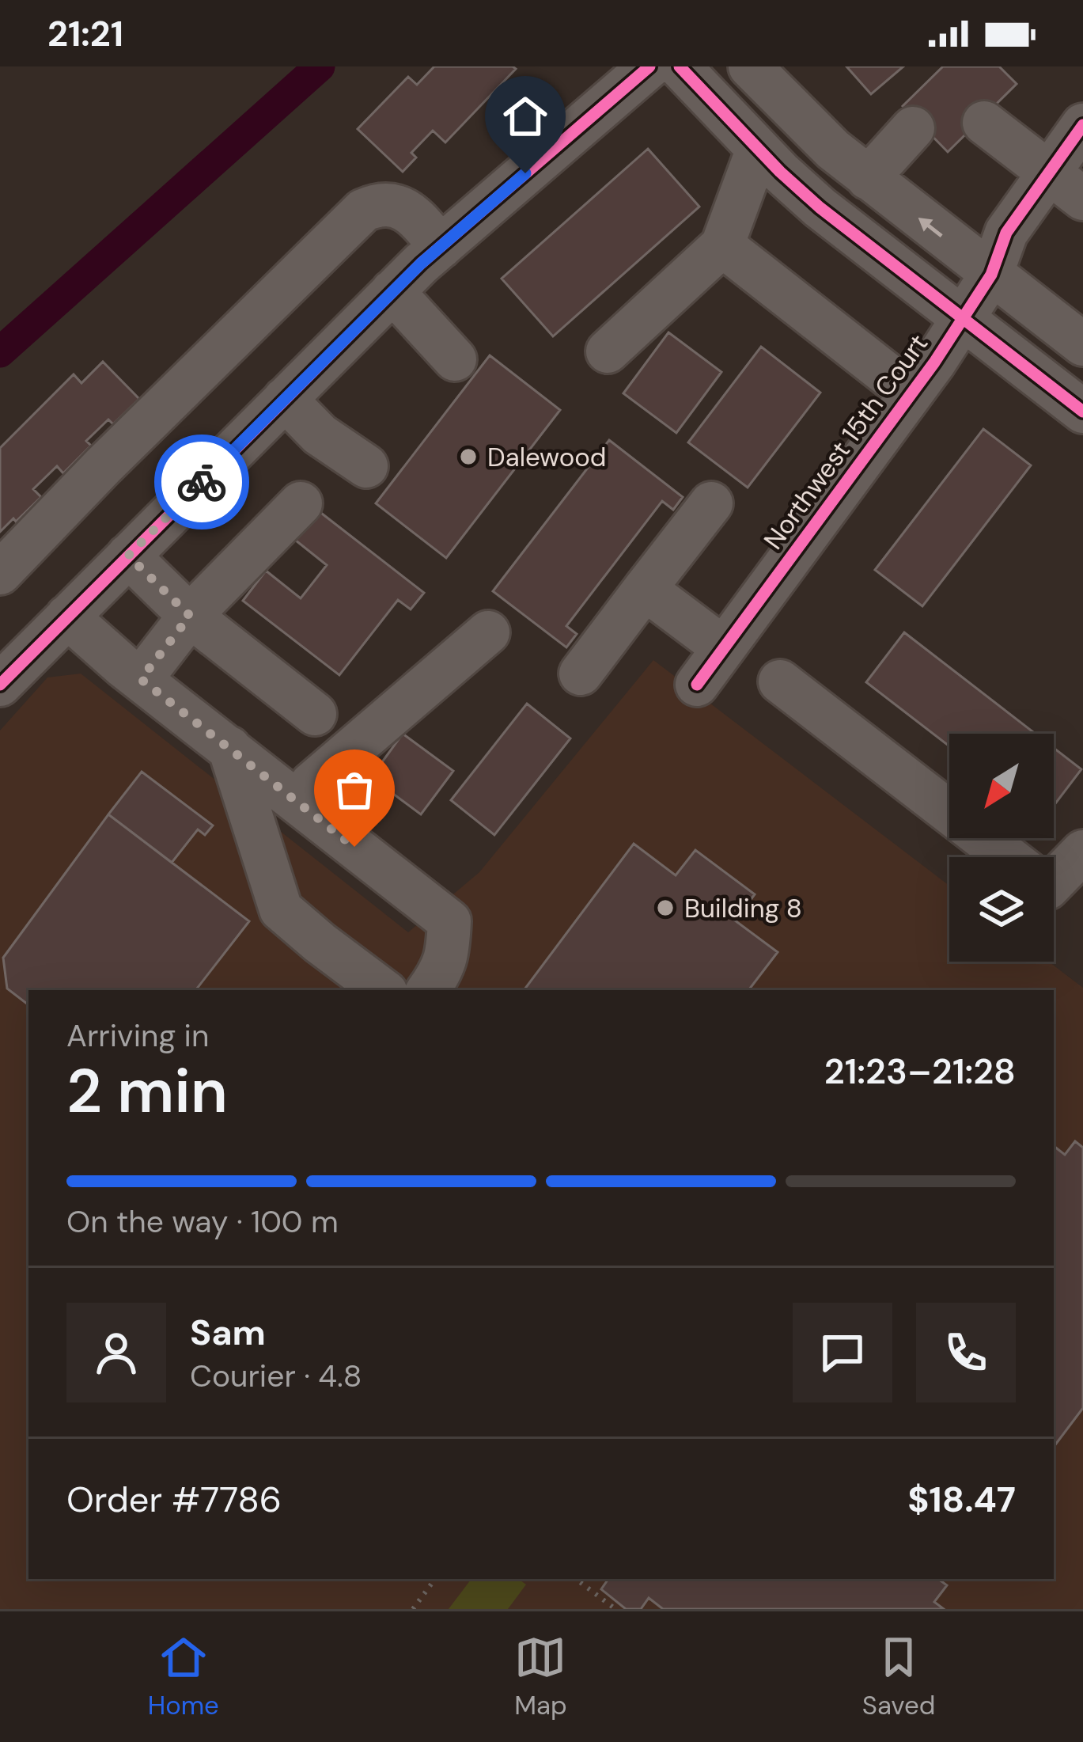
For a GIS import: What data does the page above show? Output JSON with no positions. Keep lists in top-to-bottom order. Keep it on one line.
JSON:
{"streets":{"street":["Northwest 15th Court"]},"places":["Dalewood","Building 8"],"north":"bottom left","page":{"status":"21:21","heading":["2 min","Arriving in","21:23–21:28"],"panel":["Sam","Courier · 4.8","Order #7786","$18.47"],"bar":"On the way · 100 m","tabs":["Home","Map","Saved"]}}
